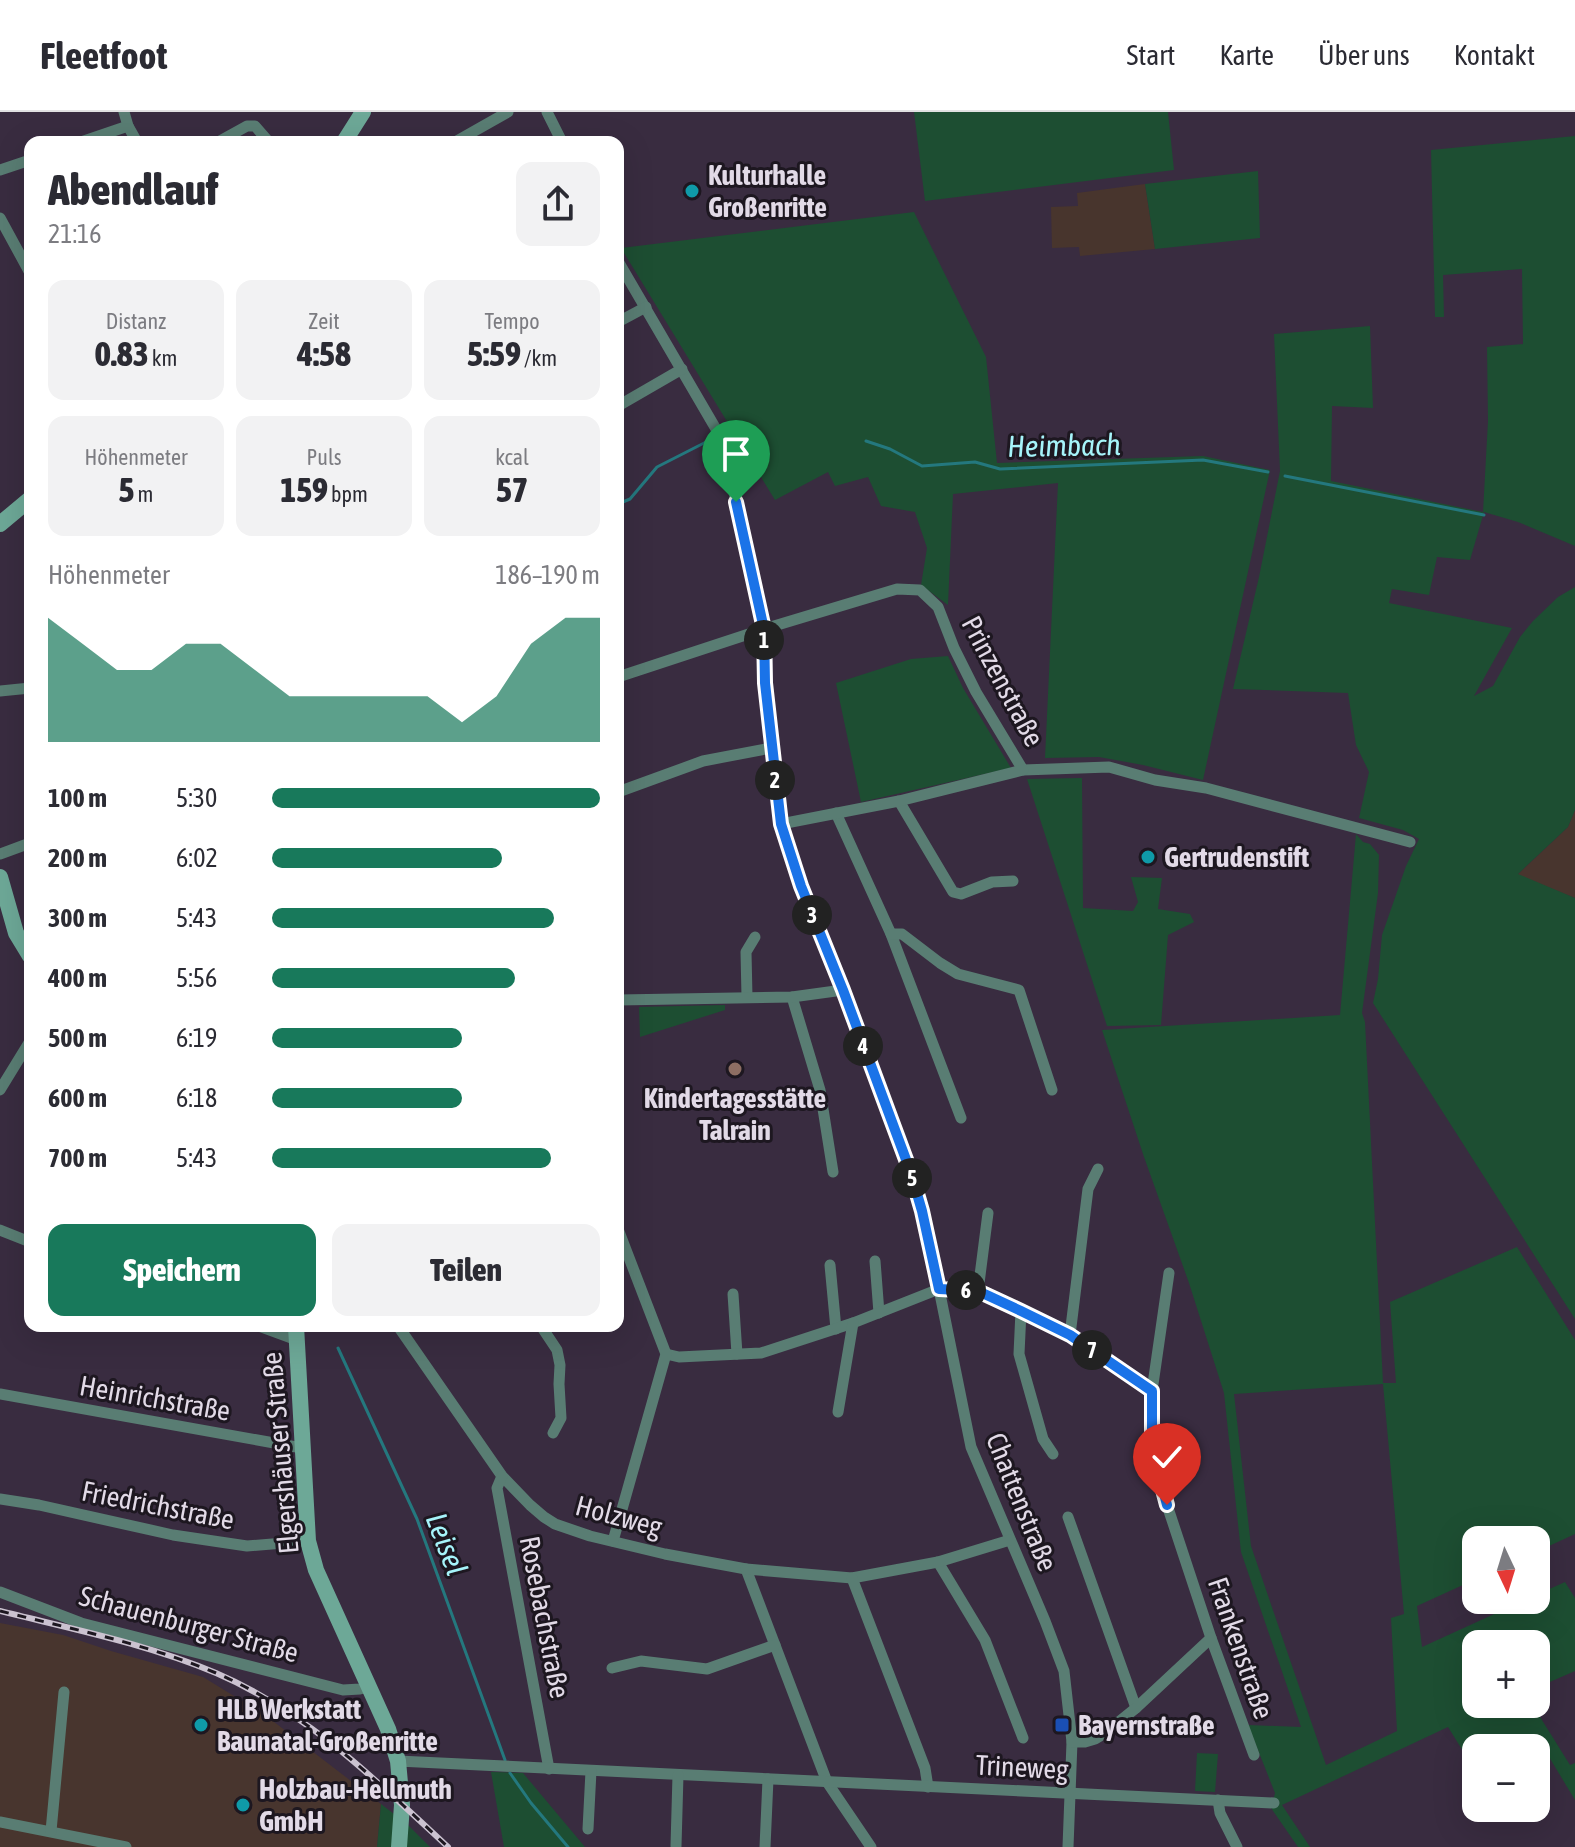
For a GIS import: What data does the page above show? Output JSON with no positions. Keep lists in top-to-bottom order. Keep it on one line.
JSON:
{"streets":{"street":["Prinzenstraße","Heinrichstraße","Elgershäuser Straße","Chattenstraße","Friedrichstraße","Holzweg","Rosebachstraße","Schauenburger Straße","Frankenstraße","Trineweg"]},"crossings":[["Prinzenstraße","Chattenstraße"],["Heinrichstraße","Elgershäuser Straße"],["Elgershäuser Straße","Friedrichstraße"],["Elgershäuser Straße","Schauenburger Straße"],["Elgershäuser Straße","Trineweg"],["Chattenstraße","Holzweg"],["Chattenstraße","Trineweg"],["Holzweg","Rosebachstraße"],["Rosebachstraße","Trineweg"]],"water":["Heimbach","Leisel"],"places":{"other":["Kulturhalle Großenritte","Gertrudenstift","Kindertagesstätte Talrain","HLB Werkstatt Baunatal-Großenritte","Holzbau-Hellmuth GmbH"],"transit":["Bayernstraße"]},"north":"bottom","page":{"header":"Fleetfoot","nav":["Start","Karte","Über uns","Kontakt"],"heading":["Abendlauf","21:16"],"stats":[["Distanz","0.83 km"],["Zeit","4:58"],["Tempo","5:59 /km"],["Höhenmeter","5 m"],["Puls","159 bpm"],["kcal","57"]],"chart":["Höhenmeter","186–190 m"],"pins":["1","2","3","4","5","6","7"],"list":[{"name":"100 m","note":"5:30"},{"name":"200 m","note":"6:02"},{"name":"300 m","note":"5:43"},{"name":"400 m","note":"5:56"},{"name":"500 m","note":"6:19"},{"name":"600 m","note":"6:18"},{"name":"700 m","note":"5:43"}],"buttons":["Speichern","Teilen"],"map_buttons":["+","−"]}}
